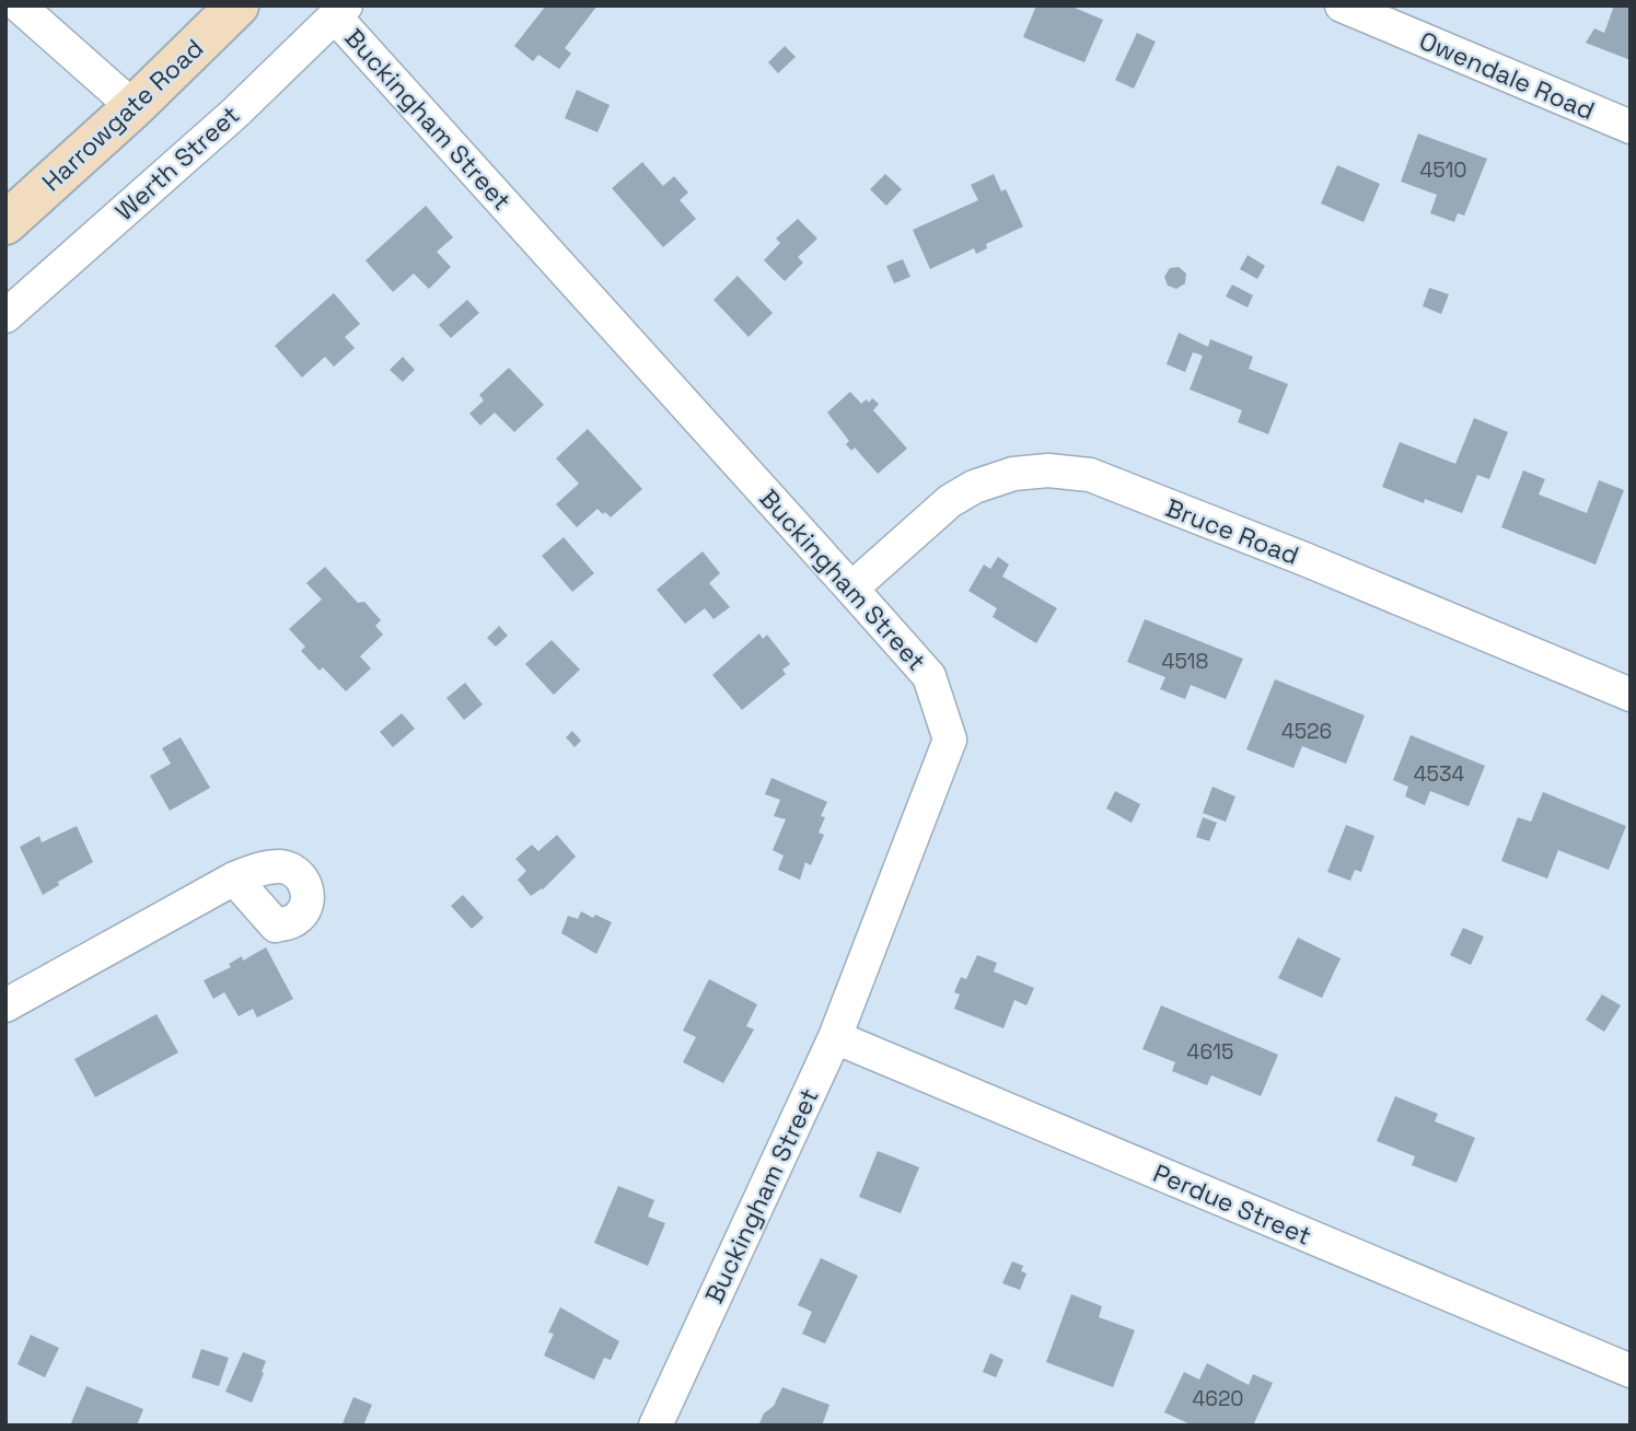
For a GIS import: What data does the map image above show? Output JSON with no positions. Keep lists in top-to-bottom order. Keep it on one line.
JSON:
{"streets":{"main road":["Harrowgate Road"],"street":["Owendale Road","Buckingham Street","Werth Street","Bruce Road","Perdue Street"]},"crossings":[["Buckingham Street","Werth Street"],["Buckingham Street","Bruce Road"],["Buckingham Street","Perdue Street"]],"house_numbers":["4510","4518","4526","4534","4615","4620"]}
